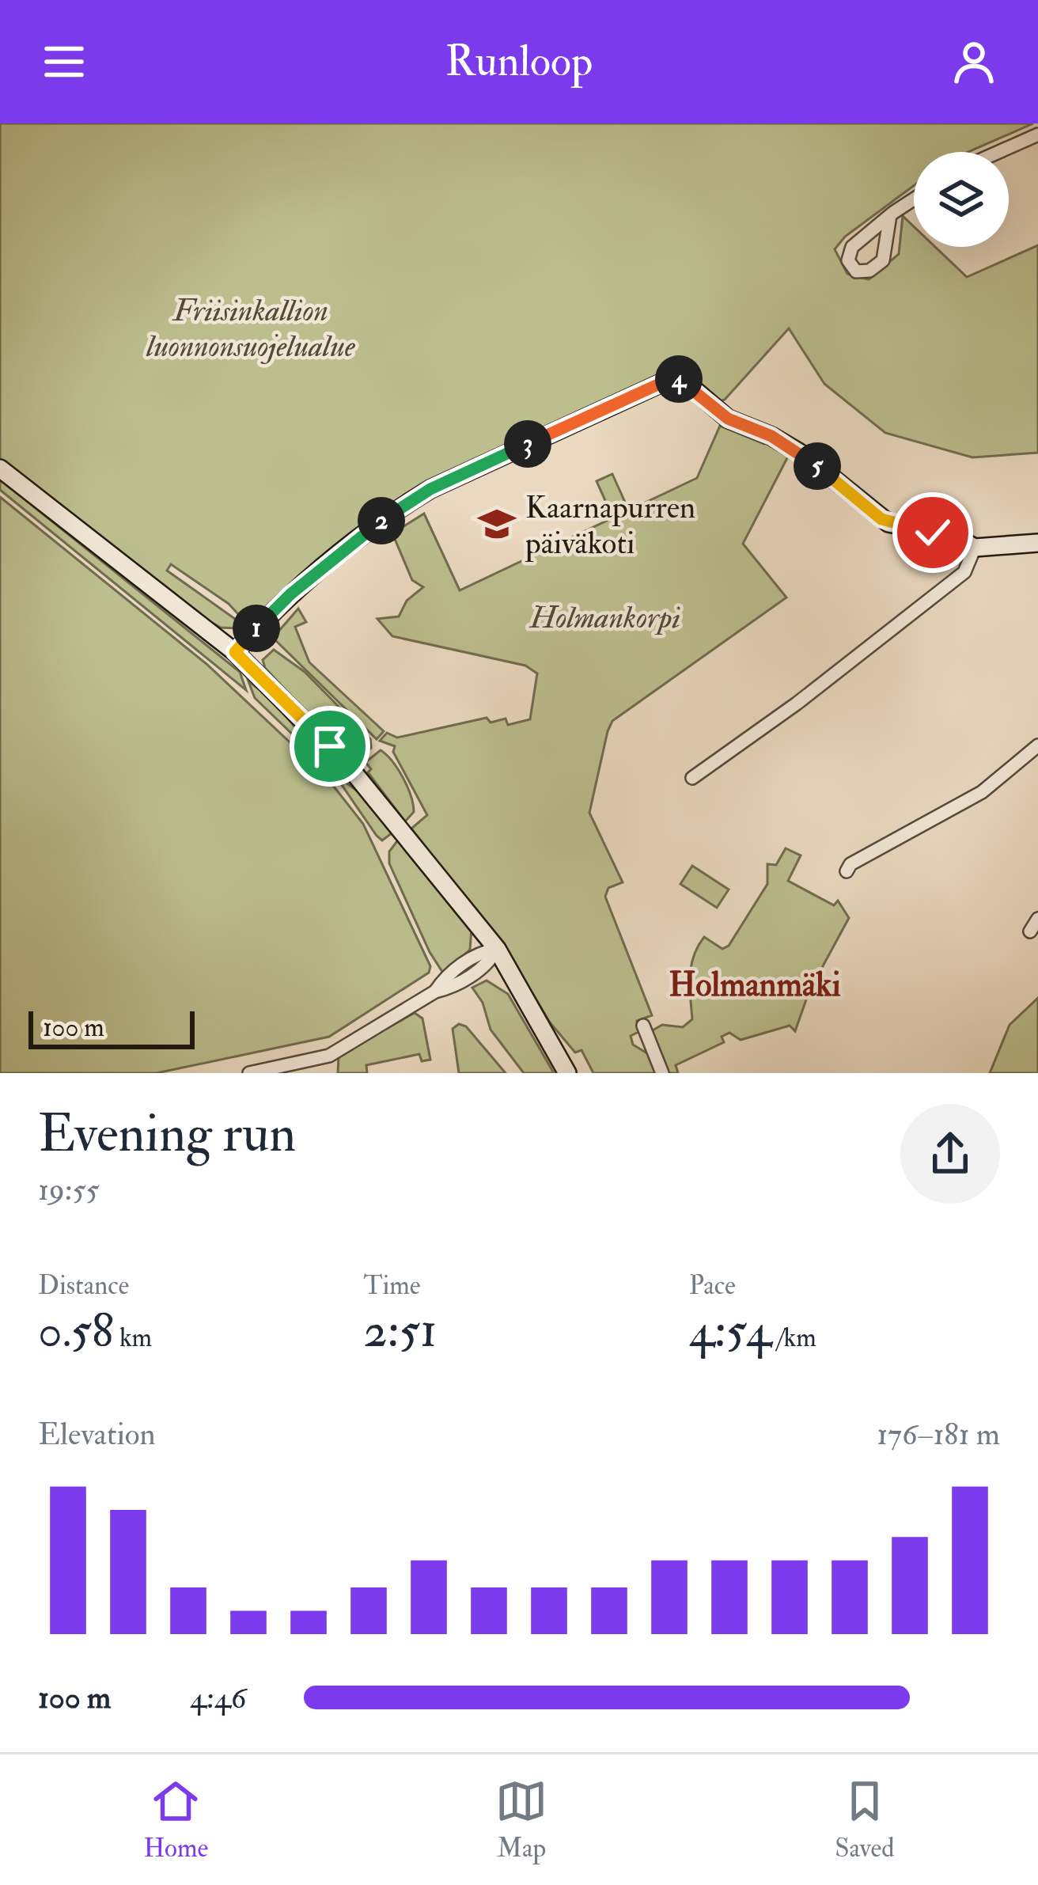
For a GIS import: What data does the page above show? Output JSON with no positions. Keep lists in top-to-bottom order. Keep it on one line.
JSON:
{"districts":["Holmanmäki"],"parks":["Friisinkallion luonnonsuojelualue","Holmankorpi"],"places":{"school or university":["Kaarnapurren päiväkoti"]},"scale_bar":"100 m","page":{"header":"Runloop","pins":["4","3","5","2","1"],"scale":"100 m","heading":["Evening run","19:55"],"stats":[["Distance","0.58 km"],["Time","2:51"],["Pace","4:54 /km"]],"chart":["Elevation","176–181 m"],"list":[{"name":"100 m","note":"4:46"}],"tabs":["Home","Map","Saved"]}}
